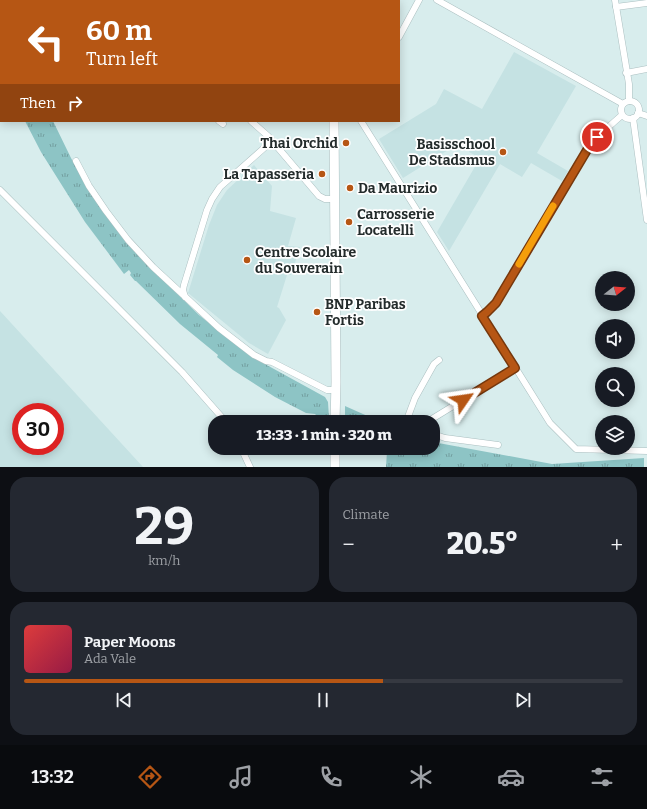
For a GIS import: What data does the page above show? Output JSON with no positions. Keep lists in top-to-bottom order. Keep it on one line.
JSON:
{"places":["Thai Orchid","Basisschool De Stadsmus","La Tapasseria","Da Maurizio","Carrosserie Locatelli","Centre Scolaire du Souverain","BNP Paribas Fortis"],"north":"right","page":{"turn":["60 m","Turn left"],"then":"Then","limit":"30","trip":"13:33 · 1 min · 320 m","tile":[["29","km/h"],"Climate"],"heat":["−","20.5°","+"],"song":["Paper Moons","Ada Vale"],"tabs":"13:32"}}
